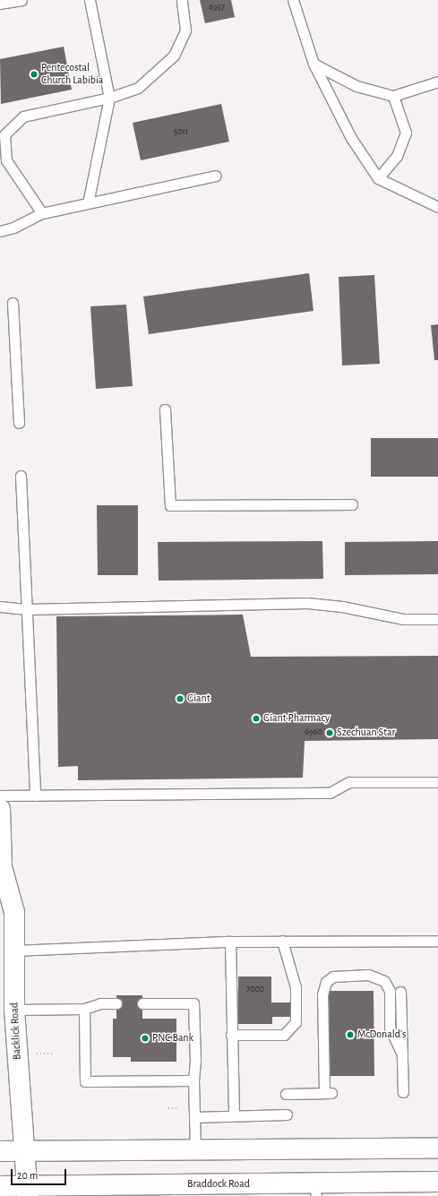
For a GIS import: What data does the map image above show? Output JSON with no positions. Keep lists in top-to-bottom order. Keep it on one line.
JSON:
{"streets":{"main road":["Backlick Road","Braddock Road"]},"crossings":[["Backlick Road","Braddock Road"]],"places":["Pentecostal Church Labibia","Giant","Giant Pharmacy","Szechuan Star","McDonald's","PNC Bank"],"house_numbers":["4957","5011","6960","7000"],"scale_bar":"20 m"}
